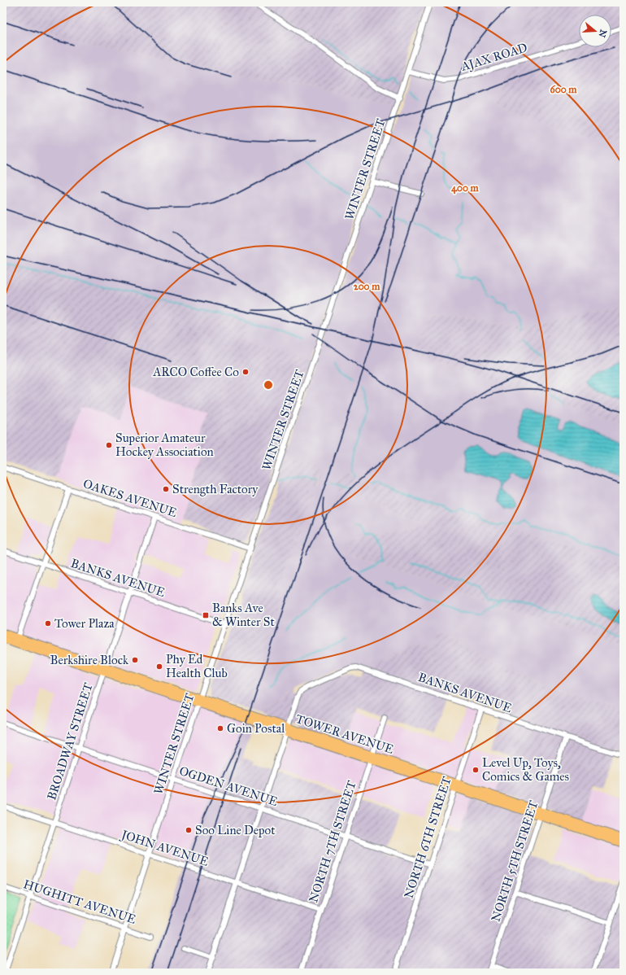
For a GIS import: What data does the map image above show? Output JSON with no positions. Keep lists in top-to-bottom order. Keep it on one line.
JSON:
{"streets":{"main road":["TOWER AVENUE"],"street":["AJAX ROAD","WINTER STREET","OAKES AVENUE","BANKS AVENUE","BROADWAY STREET","OGDEN AVENUE","NORTH 6TH STREET","NORTH 7TH STREET","JOHN AVENUE","NORTH 5TH STREET","HUGHITT AVENUE"]},"crossings":[["AJAX ROAD","WINTER STREET"],["WINTER STREET","OAKES AVENUE"],["WINTER STREET","BANKS AVENUE"],["WINTER STREET","TOWER AVENUE"],["WINTER STREET","OGDEN AVENUE"],["WINTER STREET","JOHN AVENUE"],["WINTER STREET","HUGHITT AVENUE"],["OAKES AVENUE","BROADWAY STREET"],["BANKS AVENUE","TOWER AVENUE"],["BANKS AVENUE","BROADWAY STREET"],["BANKS AVENUE","NORTH 6TH STREET"],["BANKS AVENUE","NORTH 5TH STREET"],["TOWER AVENUE","BROADWAY STREET"],["TOWER AVENUE","NORTH 6TH STREET"],["TOWER AVENUE","NORTH 7TH STREET"],["TOWER AVENUE","NORTH 5TH STREET"],["BROADWAY STREET","OGDEN AVENUE"],["BROADWAY STREET","JOHN AVENUE"],["BROADWAY STREET","HUGHITT AVENUE"],["OGDEN AVENUE","NORTH 6TH STREET"],["OGDEN AVENUE","NORTH 7TH STREET"],["NORTH 7TH STREET","JOHN AVENUE"]],"places":{"other":["ARCO Coffee Co","Superior Amateur Hockey Association","Strength Factory","Tower Plaza","Berkshire Block","Phy Ed Health Club","Goin Postal","Level Up, Toys, Comics & Games","Soo Line Depot"],"transit":["Banks Ave & Winter St"]},"north":"right","rings":["600 m","400 m","200 m"]}
